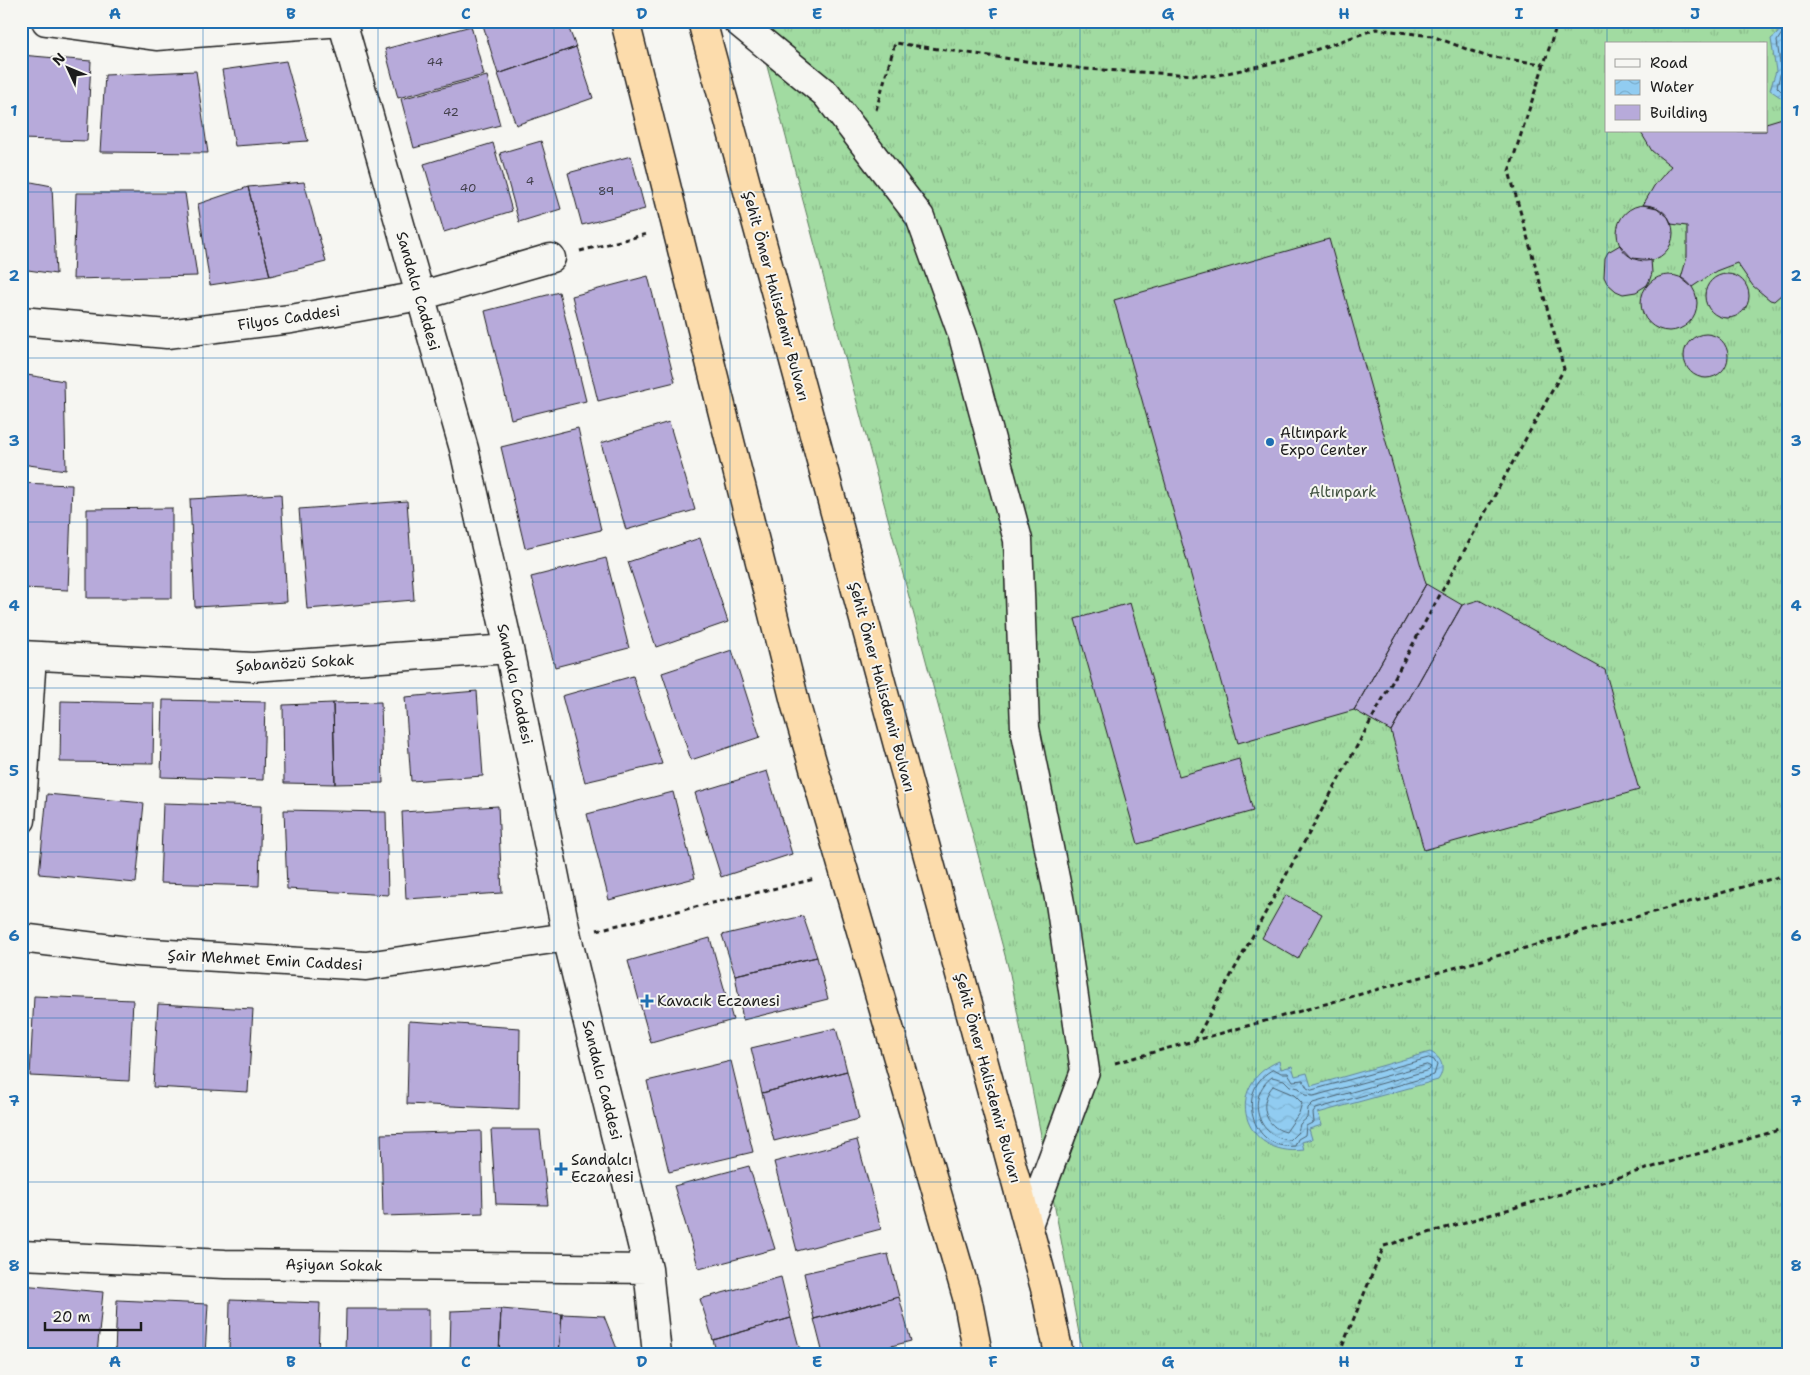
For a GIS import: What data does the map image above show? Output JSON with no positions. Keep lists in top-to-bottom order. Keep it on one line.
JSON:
{"streets":{"highway":["Şehit Ömer Halisdemir Bulvarı"],"street":["Sandalcı Caddesi","Filyos Caddesi","Şabanözü Sokak","Şair Mehmet Emin Caddesi","Aşiyan Sokak"]},"crossings":[["Sandalcı Caddesi","Filyos Caddesi"],["Sandalcı Caddesi","Şabanözü Sokak"],["Sandalcı Caddesi","Şair Mehmet Emin Caddesi"],["Sandalcı Caddesi","Aşiyan Sokak"]],"parks":["Altınpark"],"places":{"other":["Altınpark Expo Center"],"health":["Kavacık Eczanesi","Sandalcı Eczanesi"]},"house_numbers":["44","42","4","40","89"],"legend":["Road","Water","Building"],"scale_bar":"20 m","north":"top left","grid":{"columns":["A","B","C","D","E","F","G","H","I","J"],"rows":["1","2","3","4","5","6","7","8"]}}
